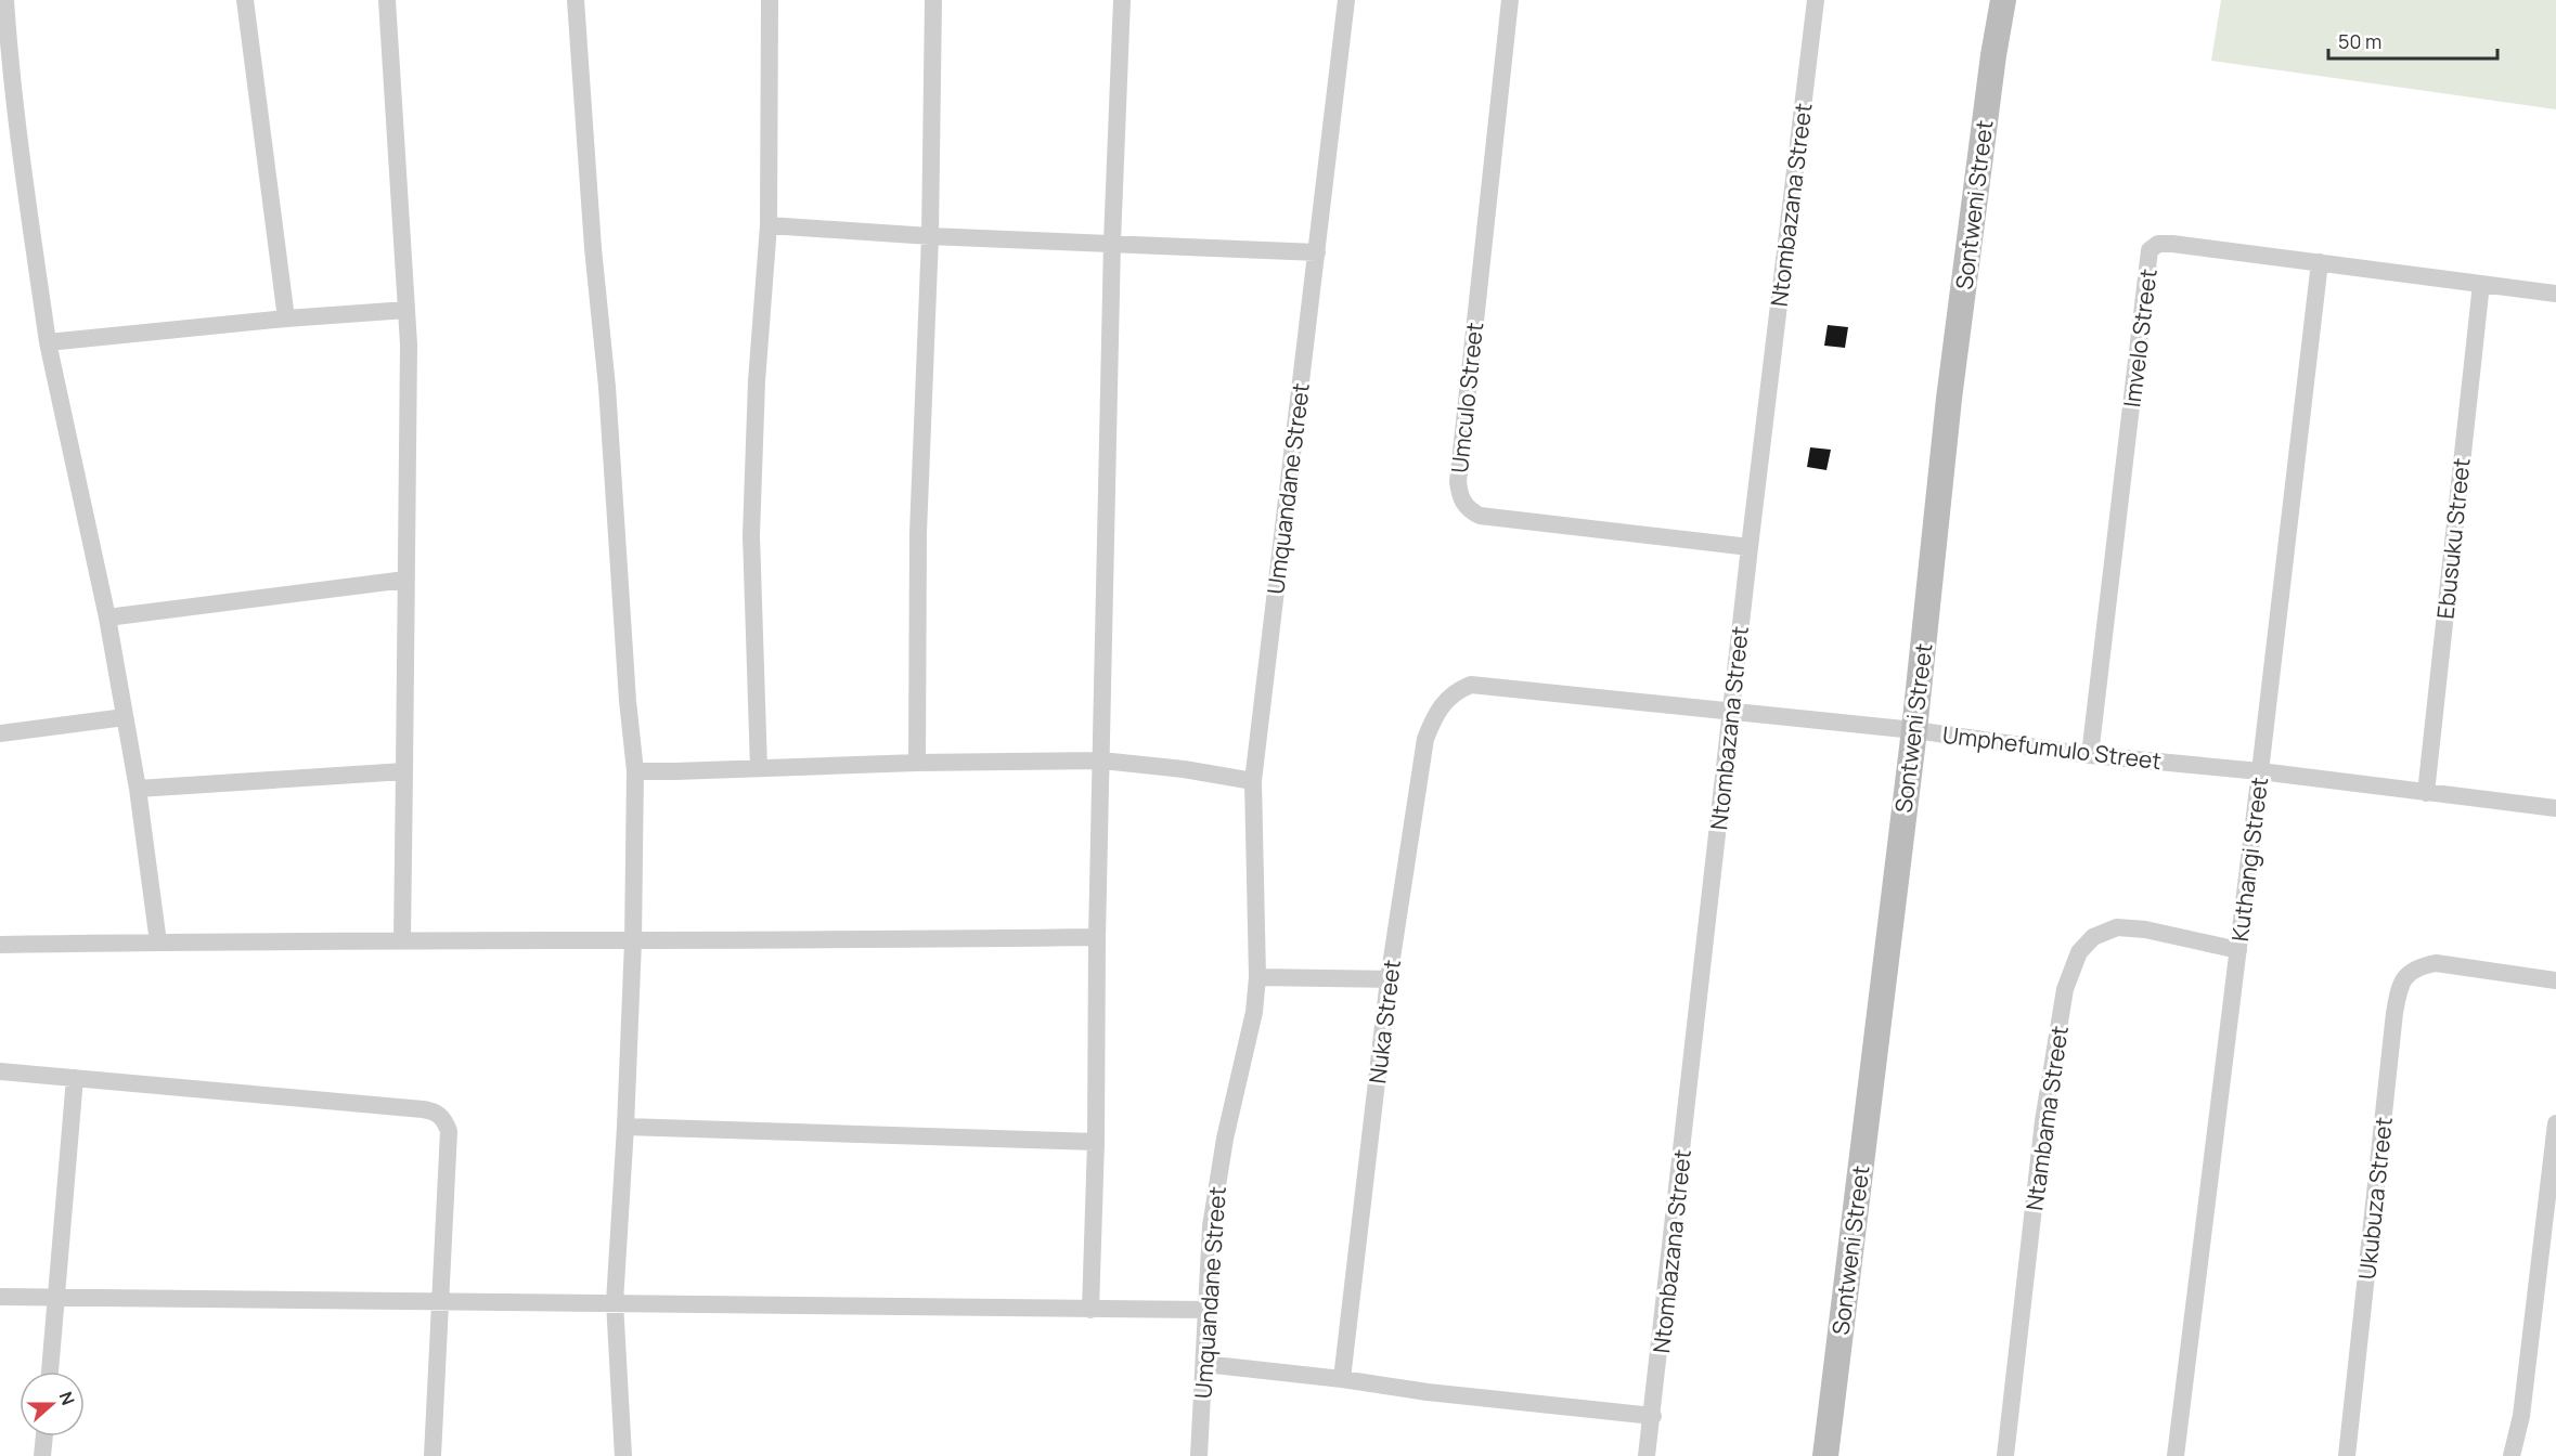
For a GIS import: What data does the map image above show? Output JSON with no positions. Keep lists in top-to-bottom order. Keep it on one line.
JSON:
{"streets":{"street":["Ntombazana Street","Sontweni Street","Imvelo Street","Umculo Street","Umquandane Street","Ebusuku Street","Umphefumulo Street","Kuthangi Street","Nuka Street","Ntambama Street","Ukubuza Street"]},"crossings":[["Ntombazana Street","Umculo Street"],["Ntombazana Street","Umphefumulo Street"],["Sontweni Street","Umphefumulo Street"],["Imvelo Street","Ebusuku Street"],["Imvelo Street","Umphefumulo Street"],["Imvelo Street","Kuthangi Street"],["Ebusuku Street","Umphefumulo Street"],["Umphefumulo Street","Kuthangi Street"],["Umphefumulo Street","Nuka Street"],["Kuthangi Street","Ntambama Street"]],"scale_bar":"50 m","north":"right"}
